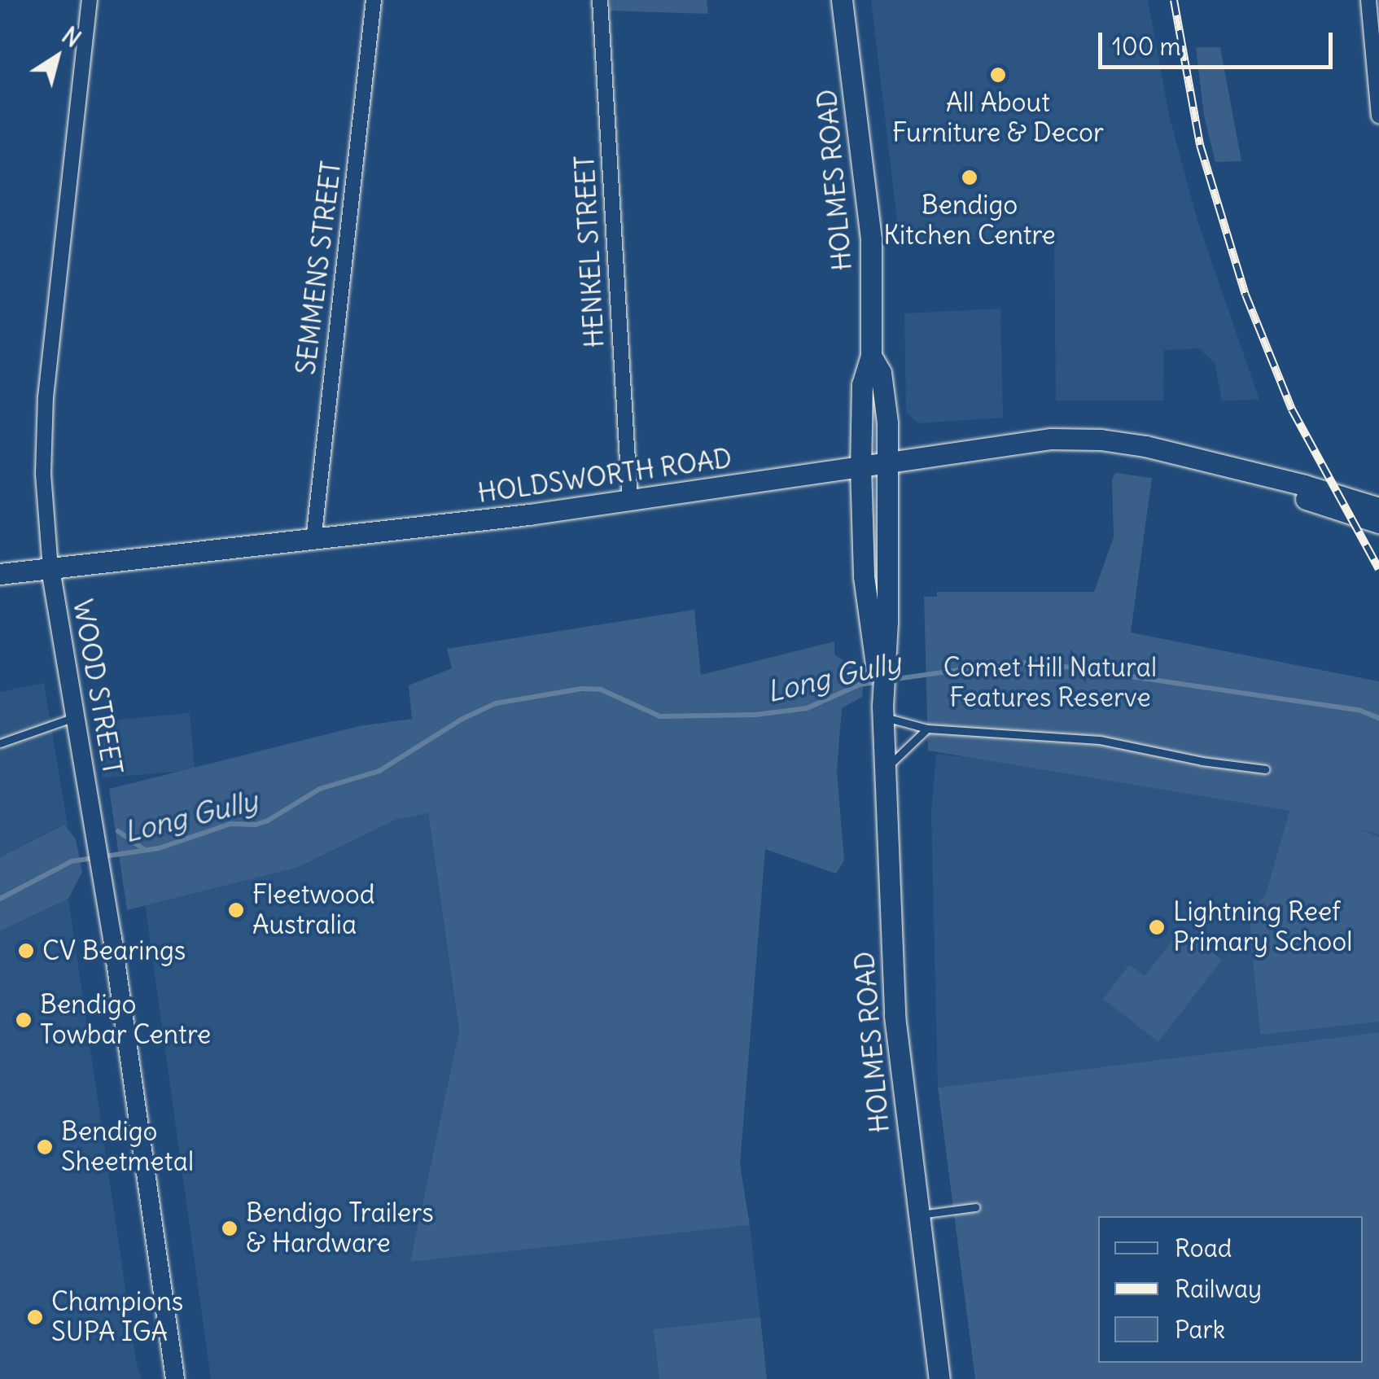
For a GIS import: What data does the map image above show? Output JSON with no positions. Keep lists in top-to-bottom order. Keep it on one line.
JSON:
{"streets":{"main road":["HOLMES ROAD","HOLDSWORTH ROAD"],"street":["HENKEL STREET","SEMMENS STREET","WOOD STREET"]},"crossings":[["HOLMES ROAD","HOLDSWORTH ROAD"],["HENKEL STREET","HOLDSWORTH ROAD"],["SEMMENS STREET","HOLDSWORTH ROAD"],["HOLDSWORTH ROAD","WOOD STREET"]],"water":["Long Gully"],"parks":["Comet Hill Natural Features Reserve"],"places":["All About Furniture & Decor","Bendigo Kitchen Centre","Fleetwood Australia","Lightning Reef Primary School","CV Bearings","Bendigo Towbar Centre","Bendigo Sheetmetal","Bendigo Trailers & Hardware","Champions SUPA IGA"],"legend":["Road","Railway","Park"],"scale_bar":"100 m","north":"top right"}
